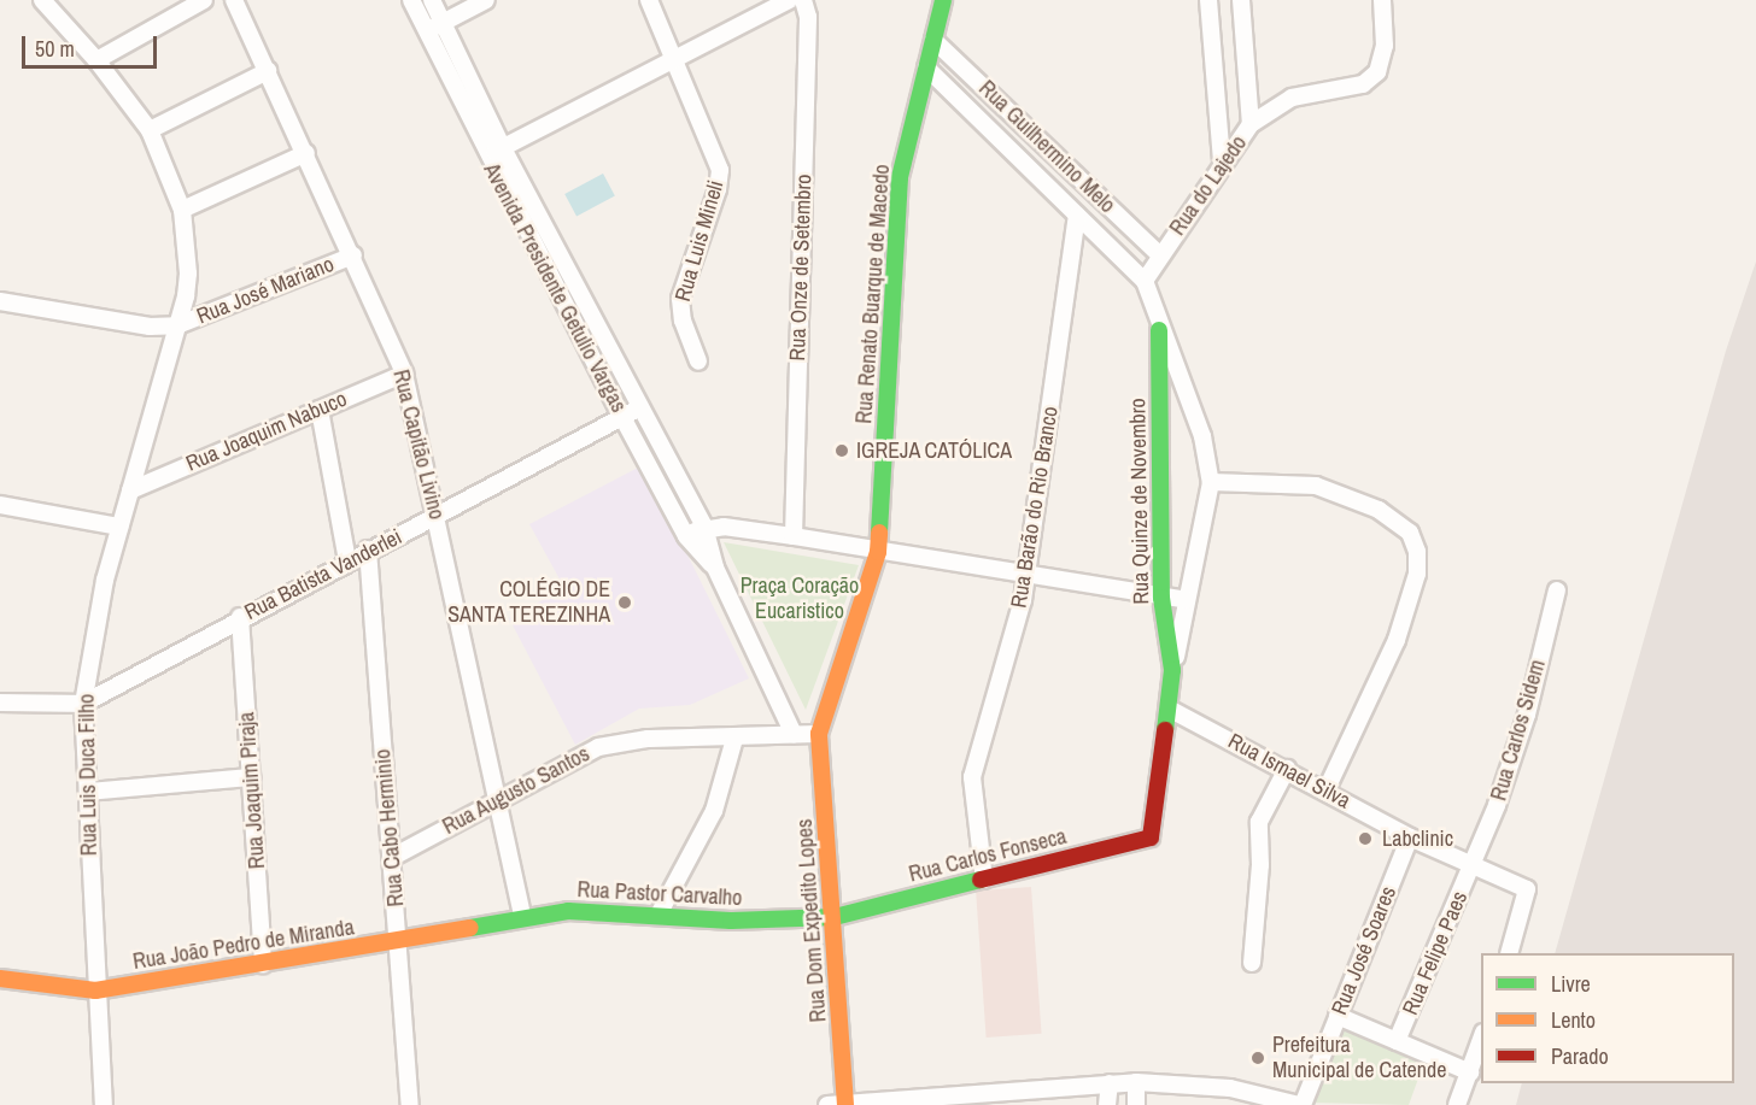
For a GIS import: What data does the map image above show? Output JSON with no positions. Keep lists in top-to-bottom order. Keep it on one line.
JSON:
{"streets":{"street":["Rua Guilhermino Melo","Rua do Lajedo","Rua Luis Mineli","Rua Onze de Setembro","Avenida Presidente Getulio Vargas","Rua José Mariano","Rua Renato Buarque de Macedo","Rua Joaquim Nabuco","Rua Capitão Livino","Rua Quinze de Novembro","Rua Barão do Rio Branco","Rua Batista Vanderlei","Rua Carlos Sidem","Rua Ismael Silva","Rua Luis Duca Filho","Rua Joaquim Piraja","Rua Augusto Santos","Rua Cabo Herminio","Rua Carlos Fonseca","Rua Pastor Carvalho","Rua Dom Expedito Lopes","Rua João Pedro de Miranda","Rua José Soares","Rua Felipe Paes"]},"crossings":[["Rua Guilhermino Melo","Rua do Lajedo"],["Rua Guilhermino Melo","Rua Renato Buarque de Macedo"],["Rua do Lajedo","Rua Quinze de Novembro"],["Avenida Presidente Getulio Vargas","Rua Batista Vanderlei"],["Avenida Presidente Getulio Vargas","Rua Augusto Santos"],["Rua José Mariano","Rua Capitão Livino"],["Rua José Mariano","Rua Luis Duca Filho"],["Rua Renato Buarque de Macedo","Rua Augusto Santos"],["Rua Renato Buarque de Macedo","Rua Dom Expedito Lopes"],["Rua Joaquim Nabuco","Rua Capitão Livino"],["Rua Joaquim Nabuco","Rua Luis Duca Filho"],["Rua Capitão Livino","Rua Batista Vanderlei"],["Rua Capitão Livino","Rua Augusto Santos"],["Rua Capitão Livino","Rua Pastor Carvalho"],["Rua Quinze de Novembro","Rua Ismael Silva"],["Rua Quinze de Novembro","Rua Carlos Fonseca"],["Rua Barão do Rio Branco","Rua Carlos Fonseca"],["Rua Batista Vanderlei","Rua Luis Duca Filho"],["Rua Batista Vanderlei","Rua Joaquim Piraja"],["Rua Batista Vanderlei","Rua Cabo Herminio"],["Rua Carlos Sidem","Rua Ismael Silva"],["Rua Carlos Sidem","Rua Felipe Paes"],["Rua Ismael Silva","Rua José Soares"],["Rua Ismael Silva","Rua Felipe Paes"],["Rua Luis Duca Filho","Rua João Pedro de Miranda"],["Rua Joaquim Piraja","Rua João Pedro de Miranda"],["Rua Augusto Santos","Rua Cabo Herminio"],["Rua Augusto Santos","Rua Dom Expedito Lopes"],["Rua Cabo Herminio","Rua Pastor Carvalho"],["Rua Cabo Herminio","Rua João Pedro de Miranda"],["Rua Carlos Fonseca","Rua Pastor Carvalho"],["Rua Carlos Fonseca","Rua Dom Expedito Lopes"],["Rua Pastor Carvalho","Rua Dom Expedito Lopes"],["Rua Pastor Carvalho","Rua João Pedro de Miranda"]],"parks":["Praça Coração Eucaristico"],"places":["IGREJA CATÓLICA","COLÉGIO DE SANTA TEREZINHA","Labclinic","Prefeitura Municipal de Catende"],"legend":["Livre","Lento","Parado"],"scale_bar":"50 m"}
